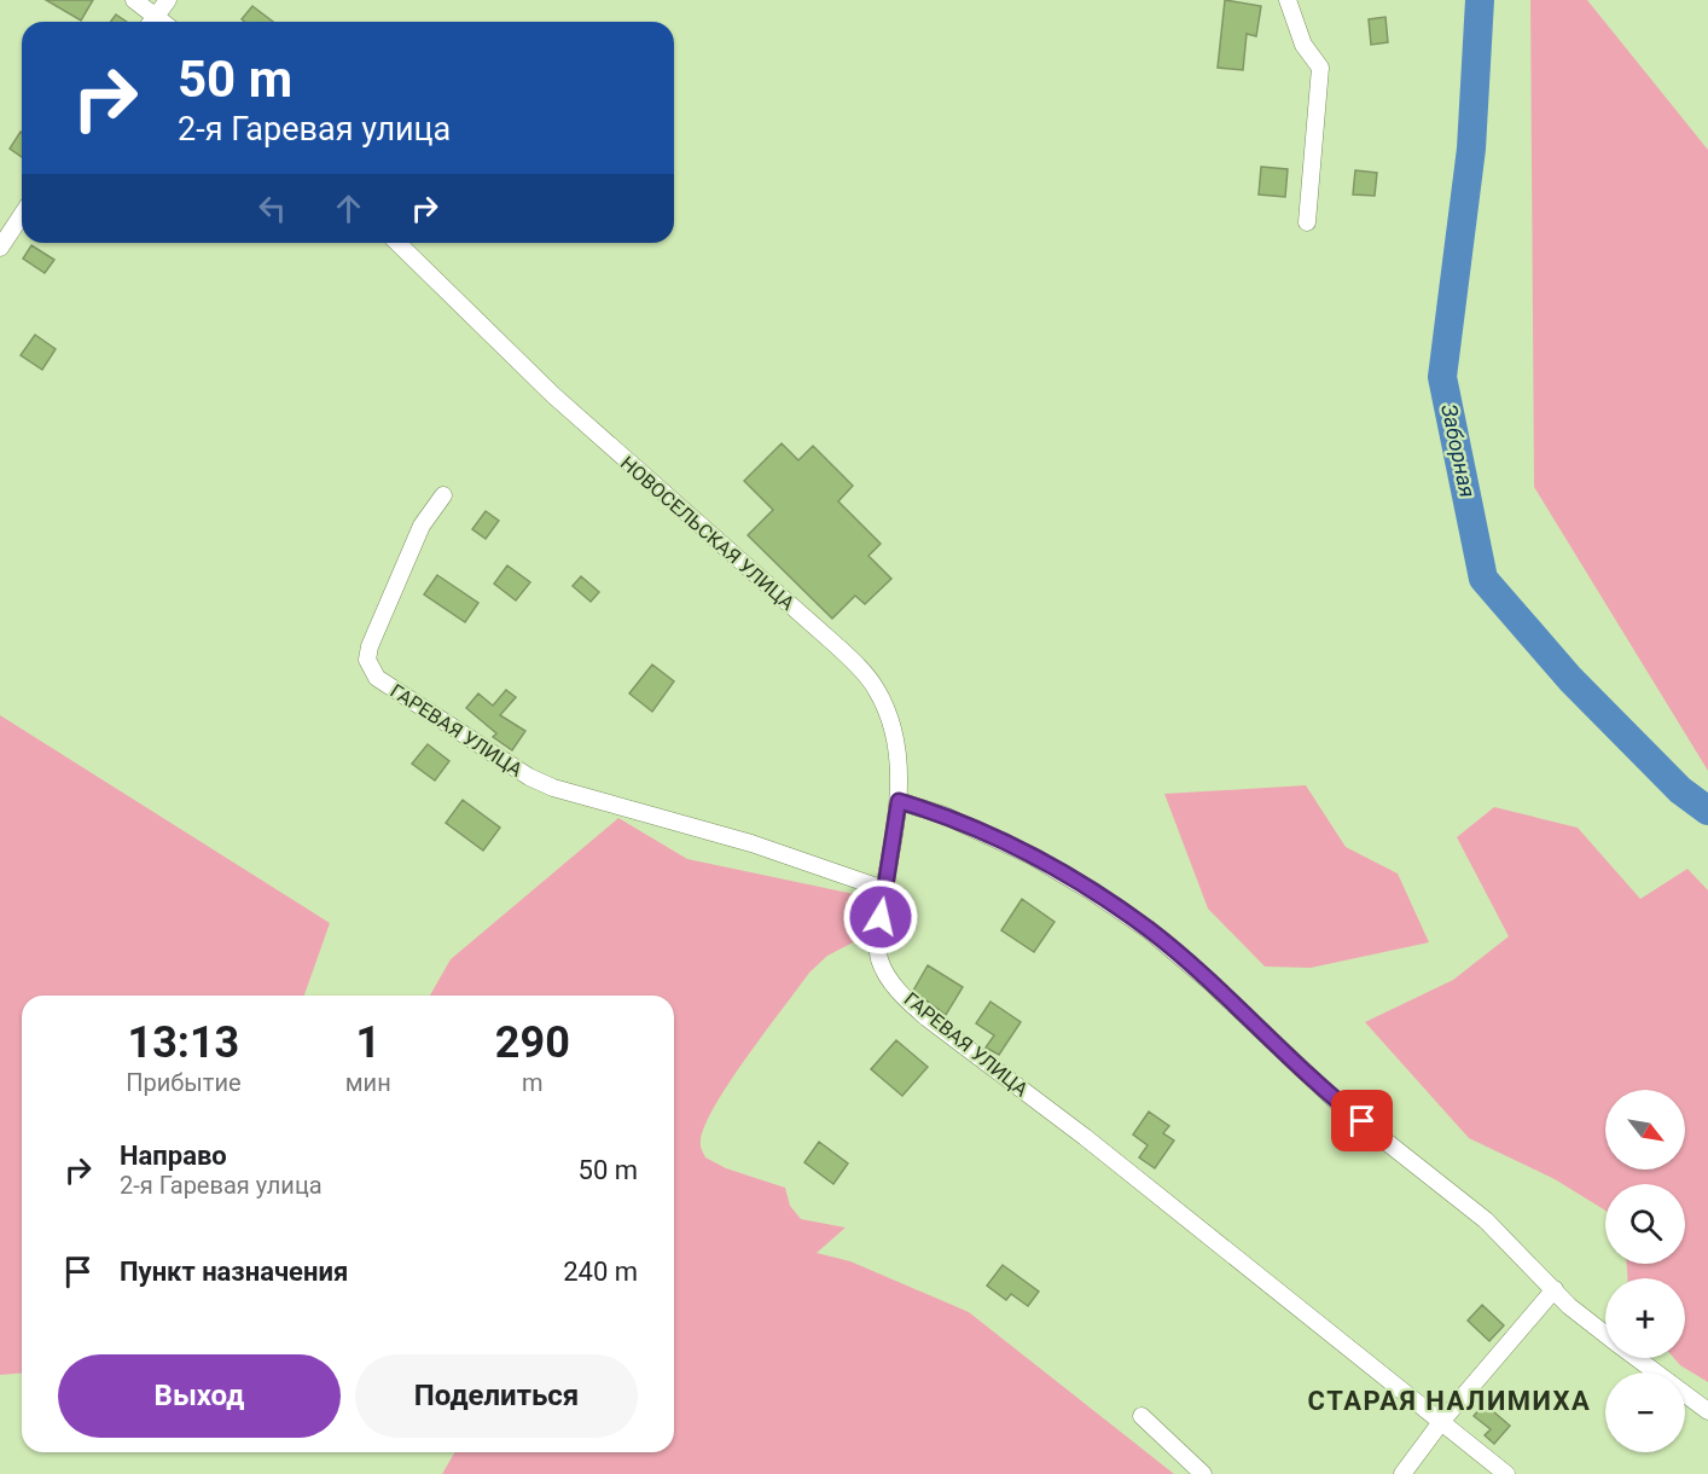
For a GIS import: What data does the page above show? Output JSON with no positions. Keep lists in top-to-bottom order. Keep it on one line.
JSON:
{"streets":{"street":["НОВОСЕЛЬСКАЯ УЛИЦА","ГАРЕВАЯ УЛИЦА"]},"crossings":[["НОВОСЕЛЬСКАЯ УЛИЦА","ГАРЕВАЯ УЛИЦА"]],"districts":["СТАРАЯ НАЛИМИХА"],"water":["Заборная"],"north":"bottom right","page":{"turn":["50 m","2-я Гаревая улица"],"eta":["13:13","Прибытие","1","мин","290","m"],"map_buttons":["+","−"],"list":[{"name":"Направо","note":"2-я Гаревая улица","value":"50 m"},{"name":"Пункт назначения","value":"240 m"}],"buttons":["Выход","Поделиться"]}}
